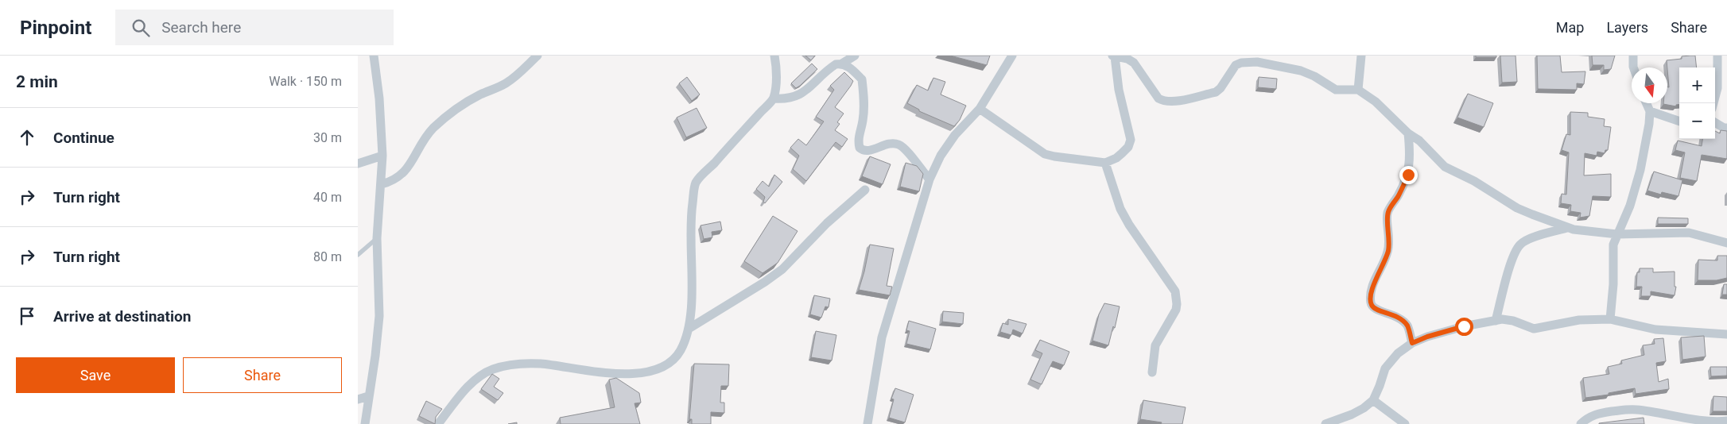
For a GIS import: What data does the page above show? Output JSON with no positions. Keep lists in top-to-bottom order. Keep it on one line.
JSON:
{"north":"bottom","page":{"header":"Pinpoint","search":"Search here","nav":["Map","Layers","Share"],"heading":["2 min","Walk · 150 m"],"map_buttons":["+","−"],"list":[["Continue","30 m"],["Turn right","40 m"],["Turn right","80 m"],"Arrive at destination"],"buttons":["Save","Share"]}}
